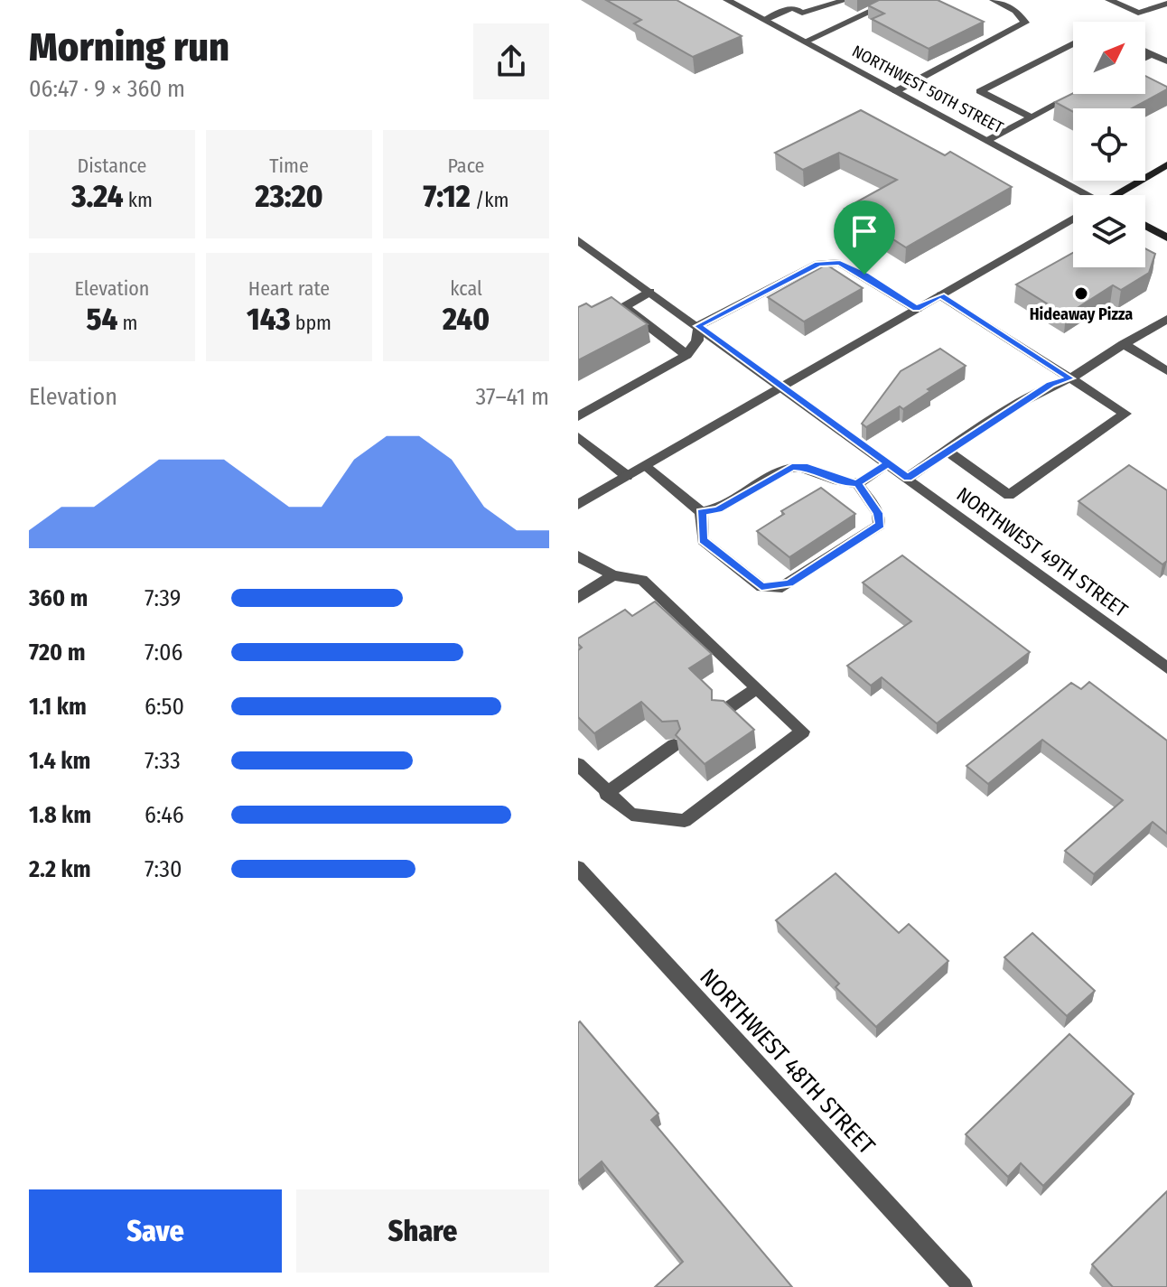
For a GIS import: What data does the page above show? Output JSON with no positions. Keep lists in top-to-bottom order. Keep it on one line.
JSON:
{"streets":{"street":["NORTHWEST 50TH STREET","NORTHWEST 49TH STREET","NORTHWEST 48TH STREET"]},"places":["Hideaway Pizza"],"north":"top right","page":{"heading":["Morning run","06:47 · 9 × 360 m"],"stats":[["Distance","3.24 km"],["Time","23:20"],["Pace","7:12 /km"],["Elevation","54 m"],["Heart rate","143 bpm"],["kcal","240"]],"chart":["Elevation","37–41 m"],"list":[{"name":"360 m","note":"7:39"},{"name":"720 m","note":"7:06"},{"name":"1.1 km","note":"6:50"},{"name":"1.4 km","note":"7:33"},{"name":"1.8 km","note":"6:46"},{"name":"2.2 km","note":"7:30"}],"buttons":["Save","Share"]}}
